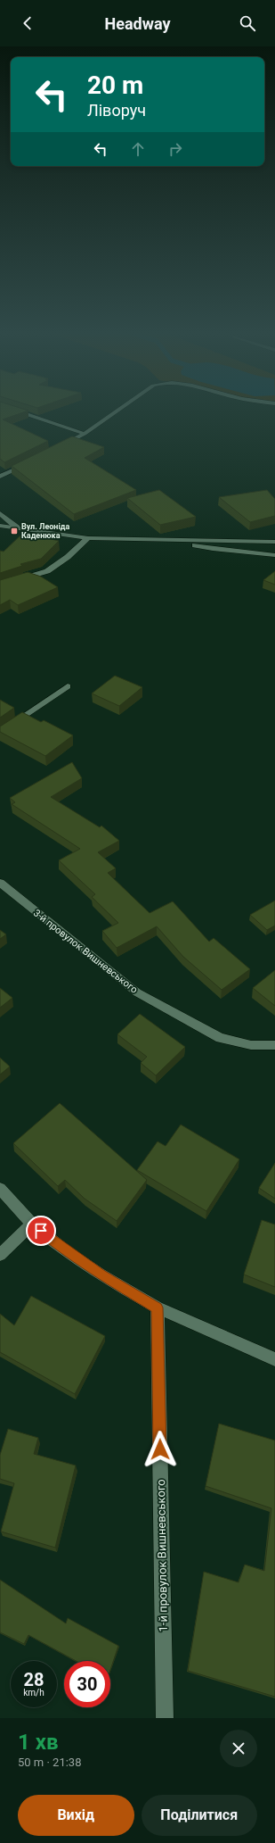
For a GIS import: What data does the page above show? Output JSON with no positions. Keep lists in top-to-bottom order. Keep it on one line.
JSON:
{"streets":{"street":["3-й провулок Вишневського","1-й провулок Вишневського"]},"places":{"transit":["Вул. Леоніда Каденюка"]},"page":{"header":"Headway","turn":["20 m","Ліворуч"],"speed":"28 km/h","limit":"30","heading":["1 хв","50 m · 21:38"],"buttons":["Вихід","Поділитися"]}}
